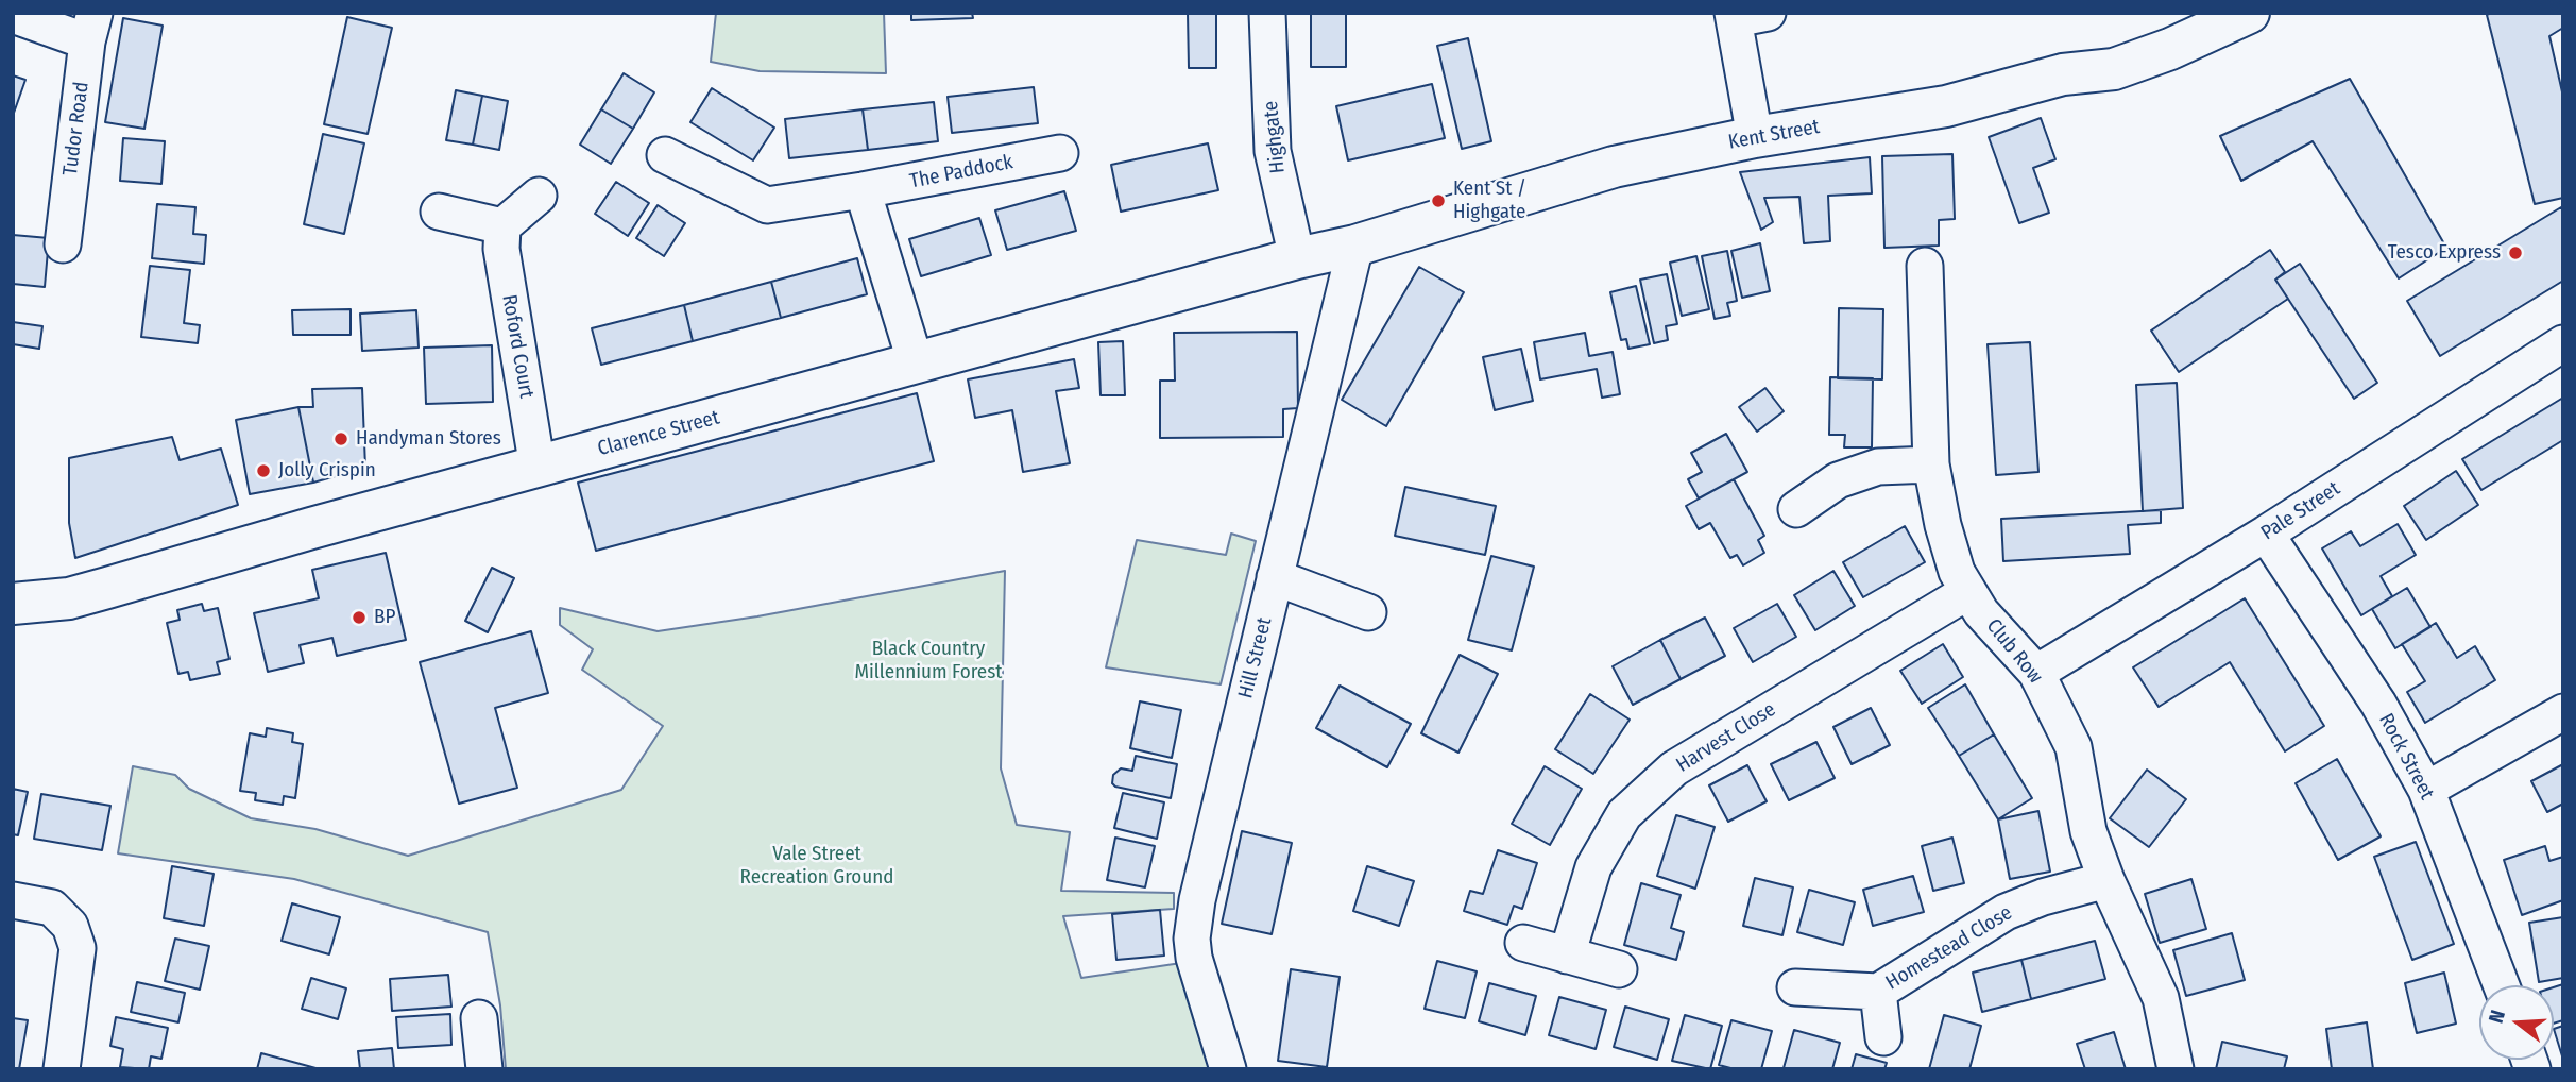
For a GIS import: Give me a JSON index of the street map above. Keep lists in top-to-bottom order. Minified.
{"streets":{"main road":["Kent Street","Clarence Street"],"street":["Tudor Road","Highgate","The Paddock","Roford Court","Pale Street","Club Row","Hill Street","Harvest Close","Rock Street","Homestead Close"]},"crossings":[["Kent Street","Highgate"],["Kent Street","Clarence Street"],["Kent Street","Hill Street"],["Highgate","Clarence Street"],["Roford Court","Clarence Street"],["Pale Street","Club Row"],["Pale Street","Rock Street"],["Club Row","Harvest Close"],["Club Row","Homestead Close"]],"parks":["Black Country Millennium Forest","Vale Street Recreation Ground"],"places":["Kent St / Highgate","Tesco Express","Handyman Stores","Jolly Crispin","BP"],"north":"left"}
